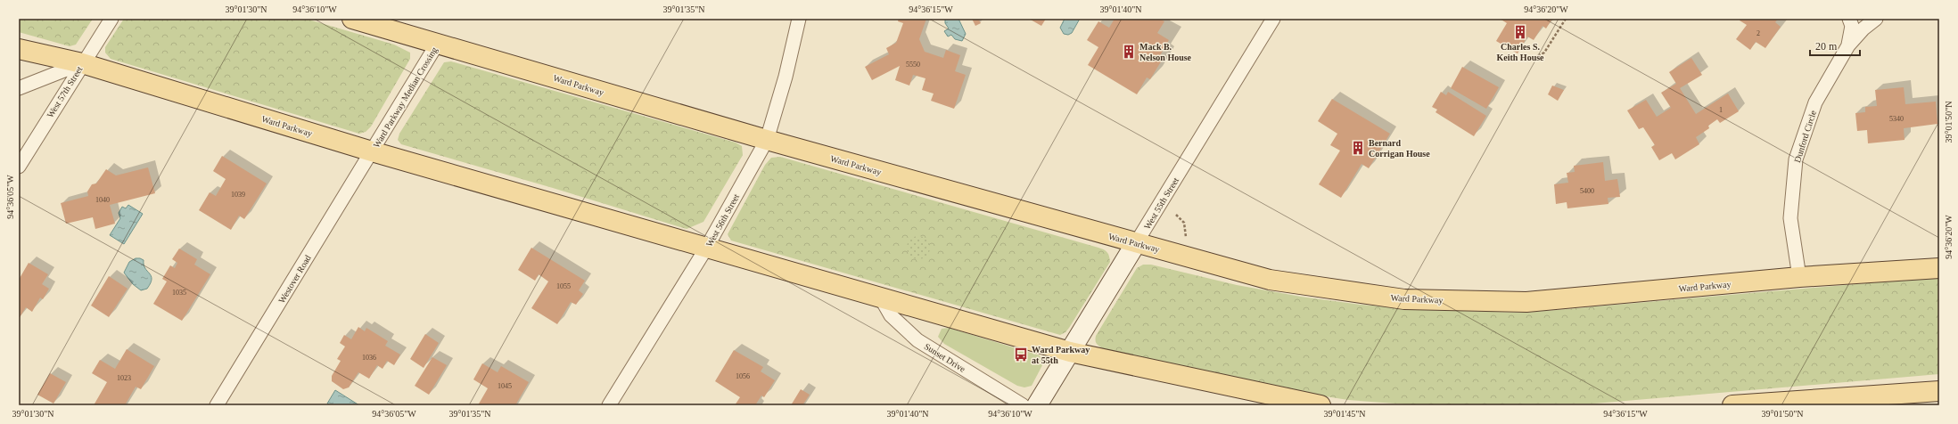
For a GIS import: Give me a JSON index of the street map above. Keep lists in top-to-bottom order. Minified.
{"streets":{"main road":["Ward Parkway","West 55th Street"],"street":["West 57th Street","Ward Parkway Median Crossing","Dunford Circle","West 56th Street","Westover Road","Sunset Drive"]},"crossings":[["Ward Parkway","West 57th Street"],["Ward Parkway","Ward Parkway Median Crossing"],["Ward Parkway","Dunford Circle"],["Ward Parkway","West 55th Street"],["Ward Parkway","West 56th Street"],["Ward Parkway","Westover Road"],["Ward Parkway","Sunset Drive"],["Ward Parkway Median Crossing","Westover Road"]],"places":{"building":["Charles S. Keith House","Mack B. Nelson House","Bernard Corrigan House"],"bus stop":["Ward Parkway at 55th"]},"house_numbers":["2","5550","1","5340","5400","1039","1040","1055","1035","1036","1056","1023","1045"],"scale_bar":"20 m","coordinates":["39°01'30\"N","94°36'10\"W","39°01'35\"N","94°36'15\"W","39°01'40\"N","94°36'20\"W","39°01'50\"N","94°36'05\"W","39°01'45\"N"]}
